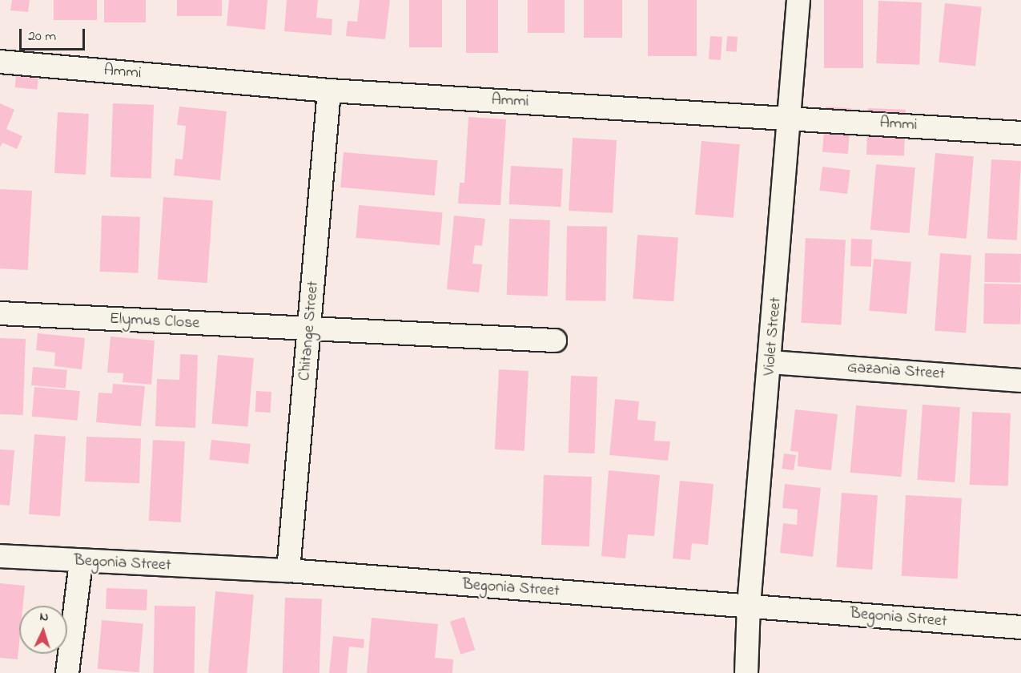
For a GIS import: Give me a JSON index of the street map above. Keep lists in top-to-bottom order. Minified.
{"streets":{"street":["Ammi","Elymus Close","Chitange Street","Violet Street","Gazania Street","Begonia Street"]},"crossings":[["Ammi","Chitange Street"],["Ammi","Violet Street"],["Elymus Close","Chitange Street"],["Chitange Street","Begonia Street"],["Violet Street","Gazania Street"],["Violet Street","Begonia Street"]],"scale_bar":"20 m","north":"top"}
